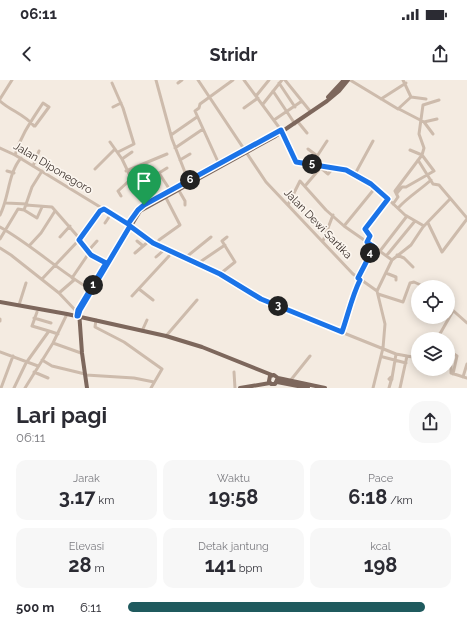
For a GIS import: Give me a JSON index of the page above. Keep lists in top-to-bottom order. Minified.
{"streets":{"street":["Jalan Diponegoro","Jalan Dewi Sartika"]},"page":{"status":"06:11","header":"Stridr","pins":["5","6","4","1","3"],"heading":["Lari pagi","06:11"],"stats":[["Jarak","3.17 km"],["Waktu","19:58"],["Pace","6:18 /km"],["Elevasi","28 m"],["Detak jantung","141 bpm"],["kcal","198"]],"list":[{"name":"500 m","note":"6:11"}]}}
